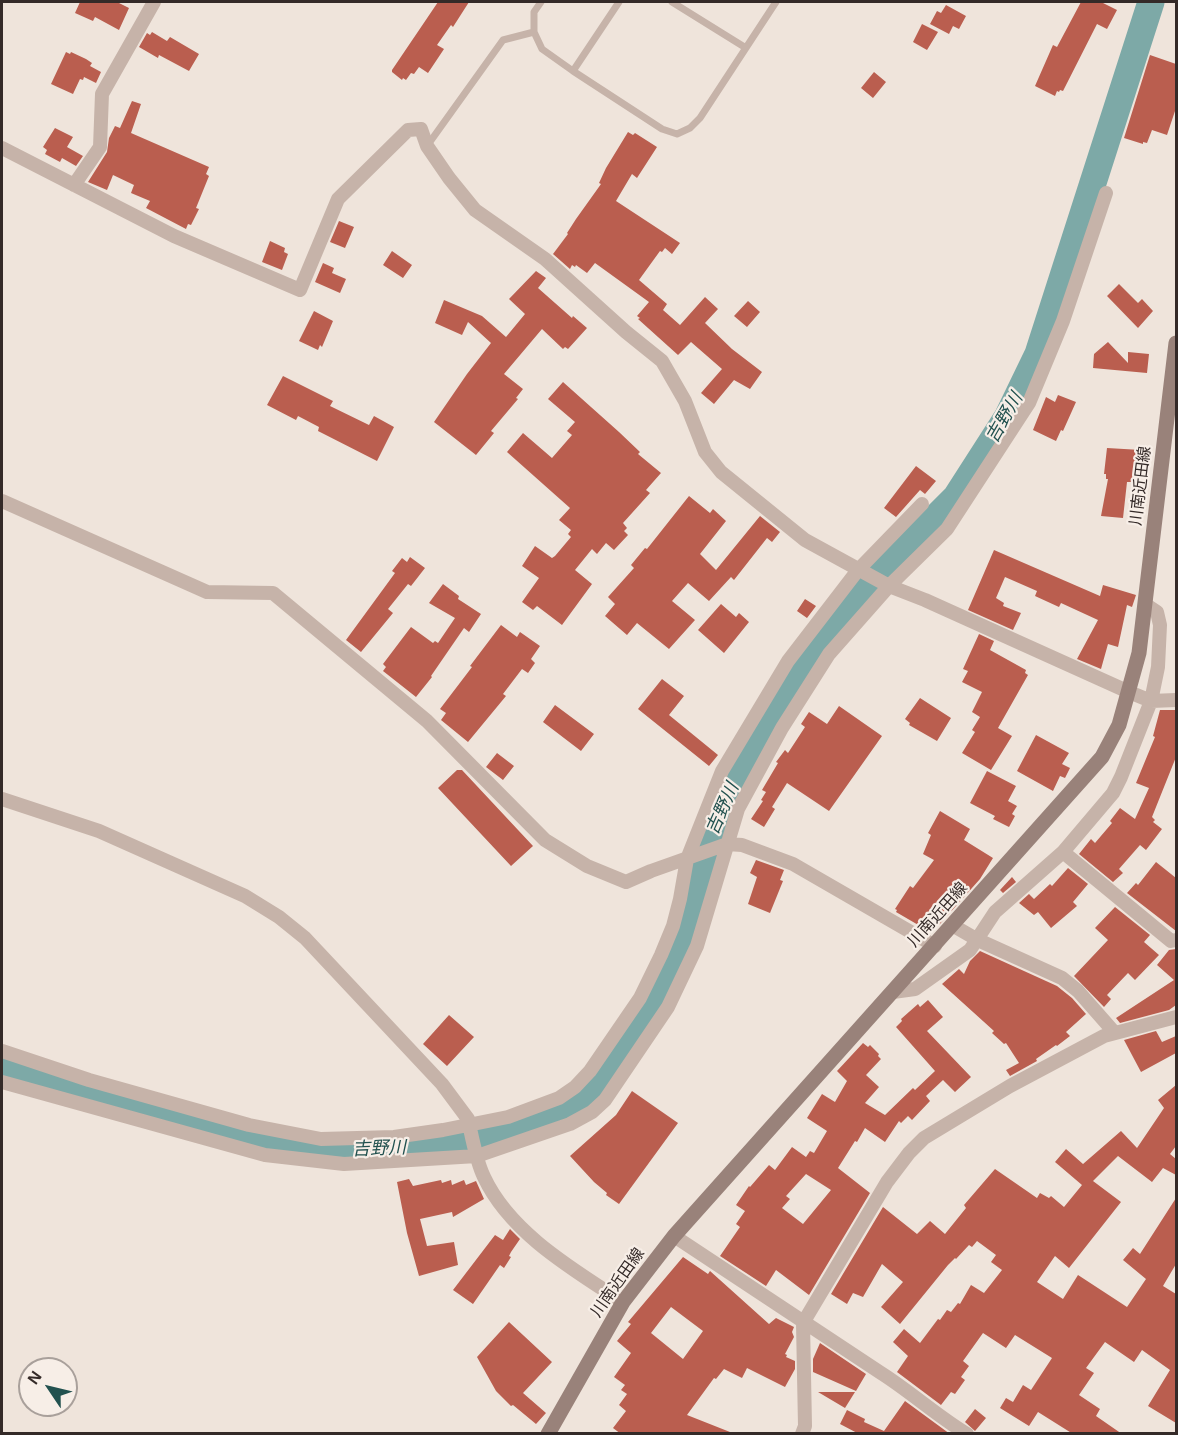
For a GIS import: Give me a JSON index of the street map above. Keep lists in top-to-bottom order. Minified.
{"streets":{"main road":["川南近田線"]},"water":["吉野川"],"north":"top left"}
